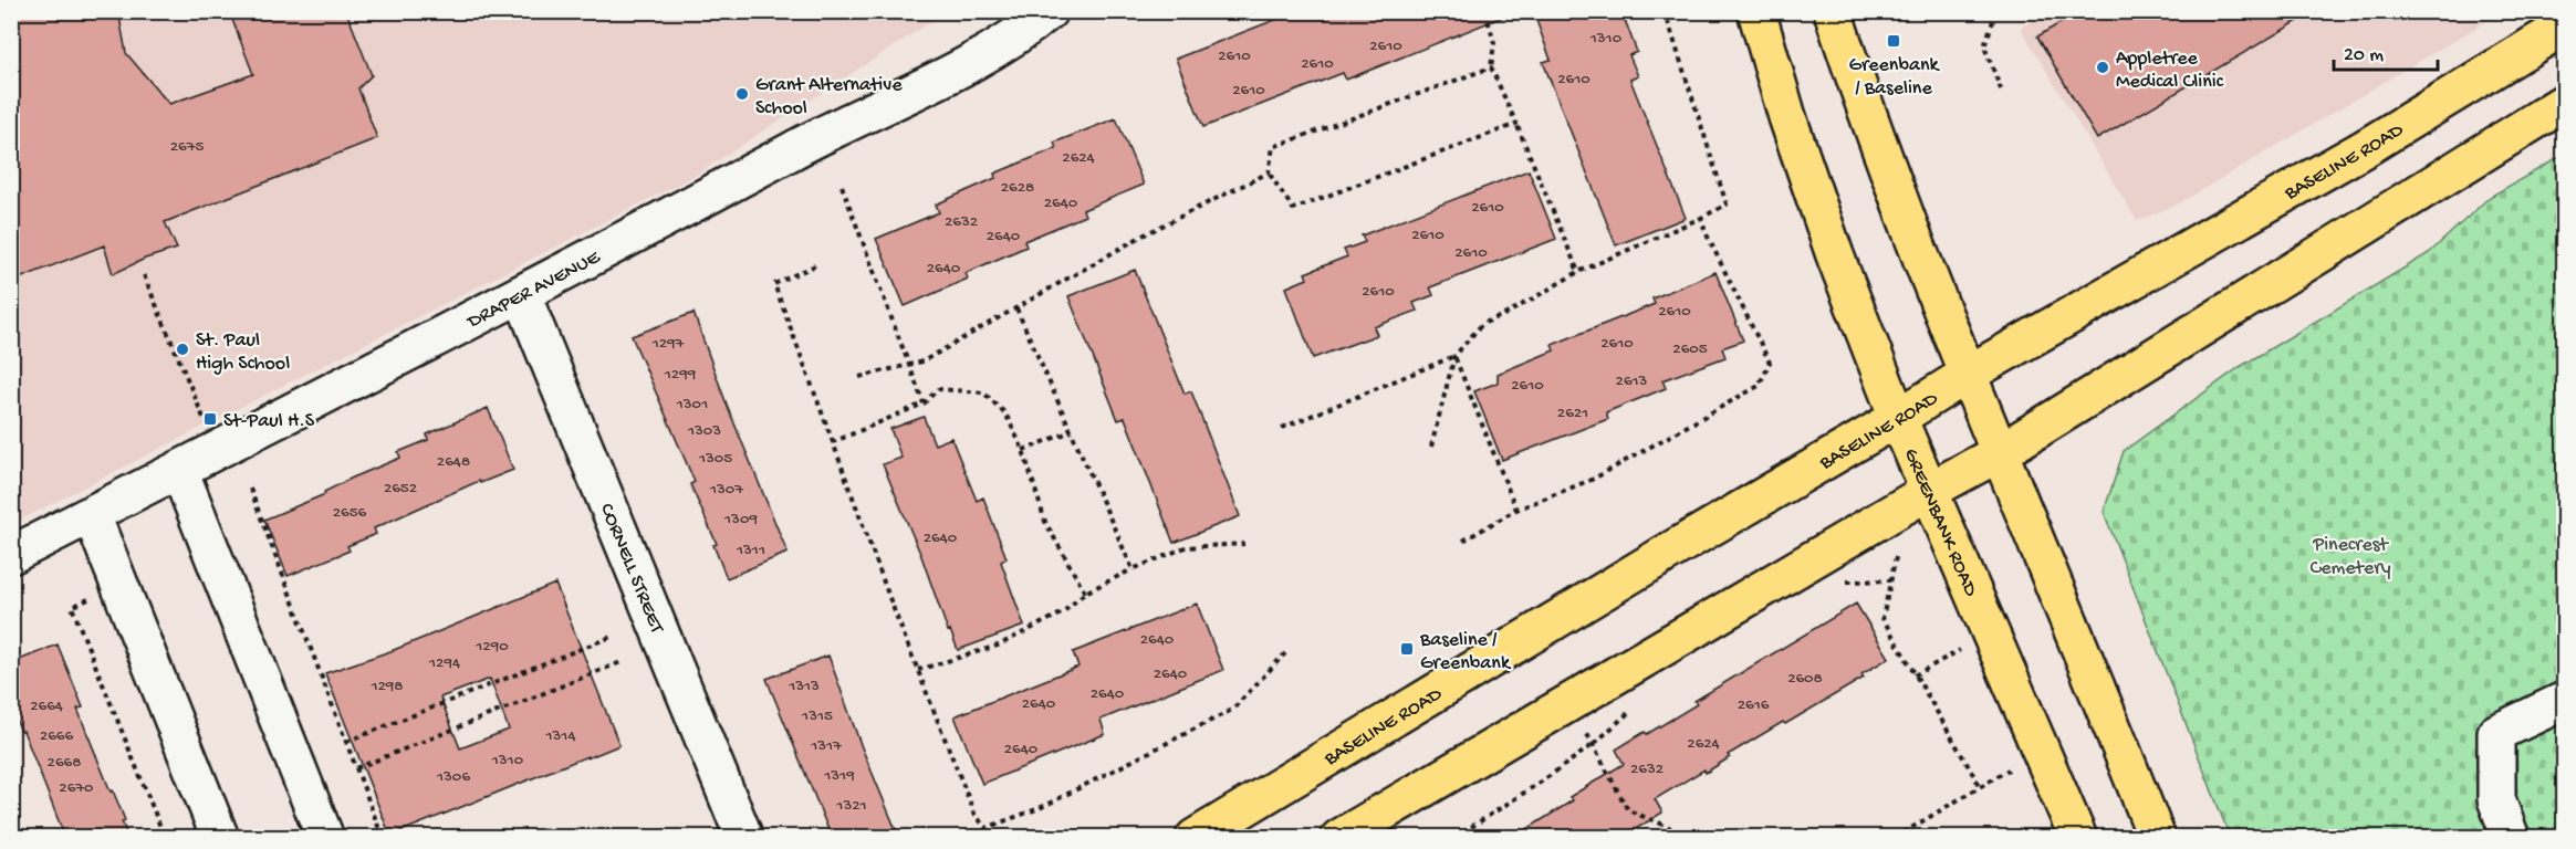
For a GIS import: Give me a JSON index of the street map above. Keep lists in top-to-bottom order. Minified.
{"streets":{"main road":["BASELINE ROAD","GREENBANK ROAD"],"street":["DRAPER AVENUE","CORNELL STREET"]},"crossings":[["BASELINE ROAD","GREENBANK ROAD"],["DRAPER AVENUE","CORNELL STREET"]],"parks":["Pinecrest Cemetery"],"places":{"transit":["Greenbank / Baseline","St-Paul H.S","Baseline / Greenbank"],"other":["Appletree Medical Clinic","Grant Alternative School","St. Paul High School"]},"house_numbers":["1310","2610","2610","2610","2610","2610","2675","2624","2628","2640","2610","2632","2610","2640","2610","2640","2610","2610","1297","2610","2605","1299","2613","2610","1301","2621","1303","1305","2648","2652","1307","2656","1309","2640","1311","2640","1290","1294","2640","2608","1298","1313","2640","2640","2616","2664","1315","2666","1314","2624","1317","2640","1310","2668","2632","1319","1306","2670","1321"],"scale_bar":"20 m"}
